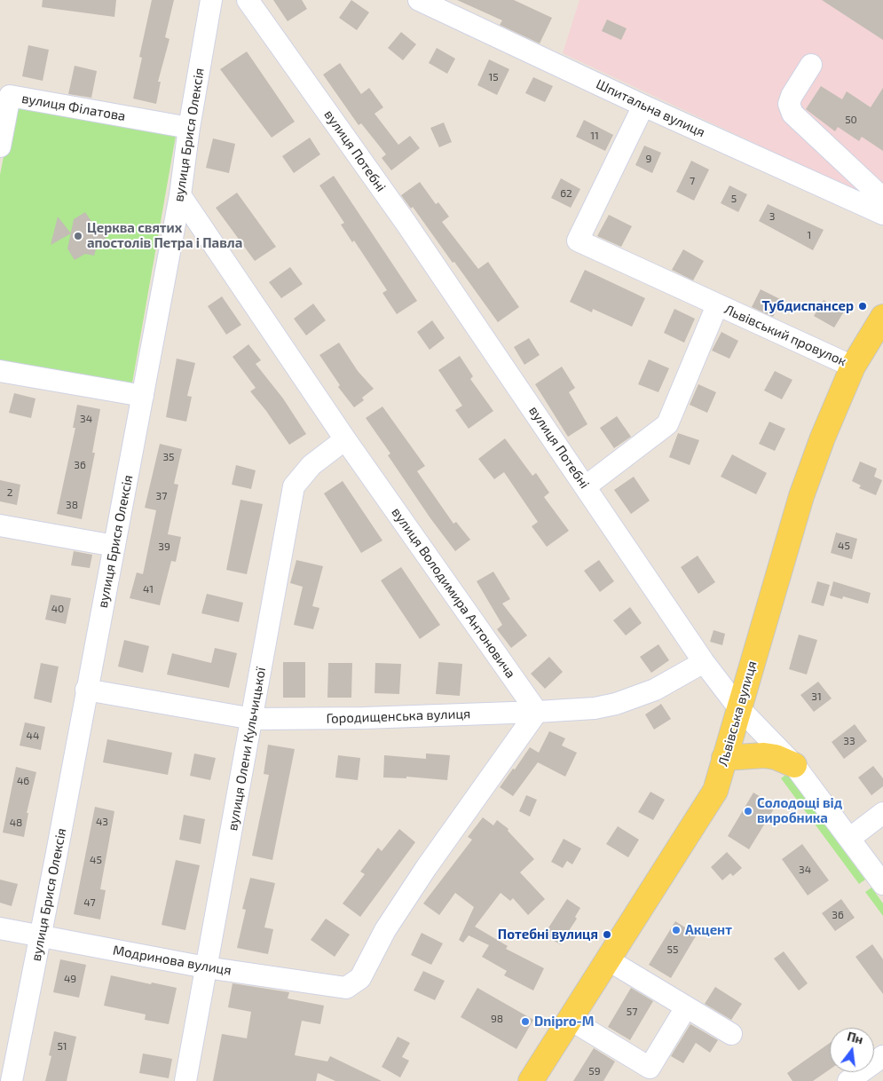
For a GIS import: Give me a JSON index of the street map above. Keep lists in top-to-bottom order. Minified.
{"streets":{"main road":["Львівська вулиця"],"street":["вулиця Філатова","Шпитальна вулиця","вулиця Брися Олексія","вулиця Потебні","Львівський провулок","вулиця Володимира Антоновича","Городищенська вулиця","вулиця Олени Кульчицької","Модринова вулиця"]},"crossings":[["вулиця Філатова","вулиця Брися Олексія"],["Шпитальна вулиця","Львівський провулок"],["вулиця Брися Олексія","вулиця Володимира Антоновича"],["вулиця Брися Олексія","Городищенська вулиця"],["вулиця Брися Олексія","Модринова вулиця"],["вулиця Потебні","Львівський провулок"],["вулиця Потебні","Львівська вулиця"],["вулиця Потебні","Городищенська вулиця"],["Львівський провулок","Львівська вулиця"],["вулиця Володимира Антоновича","Городищенська вулиця"],["вулиця Володимира Антоновича","вулиця Олени Кульчицької"],["вулиця Володимира Антоновича","Модринова вулиця"],["Городищенська вулиця","вулиця Олени Кульчицької"],["Городищенська вулиця","Модринова вулиця"],["вулиця Олени Кульчицької","Модринова вулиця"]],"places":["Церква святих апостолів Петра і Павла","Тубдиспансер","Солодощі від виробника","Акцент","Потебні вулиця","Dnipro-M"],"house_numbers":["15","50","11","9","7","62","5","3","1","34","35","36","2","37","38","45","39","41","40","31","44","33","46","43","48","45","34","47","36","55","49","57","98","51","59"],"north":"top"}
